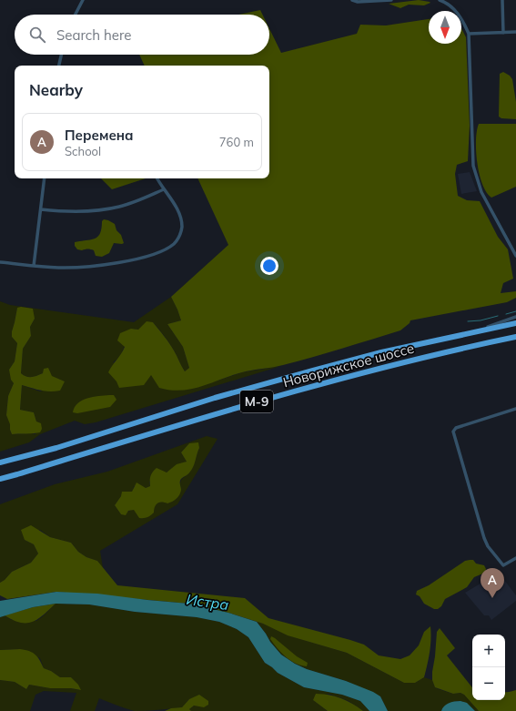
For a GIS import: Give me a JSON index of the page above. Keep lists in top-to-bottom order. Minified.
{"streets":{"highway":["Новорижское шоссе","М-9"]},"water":["Истра"],"north":"bottom","page":{"search":"Search here","heading":"Nearby","list":[{"mark":"A","name":"Перемена","note":"School","value":"760 m"}],"pins":"A","map_buttons":["+","−"]}}
